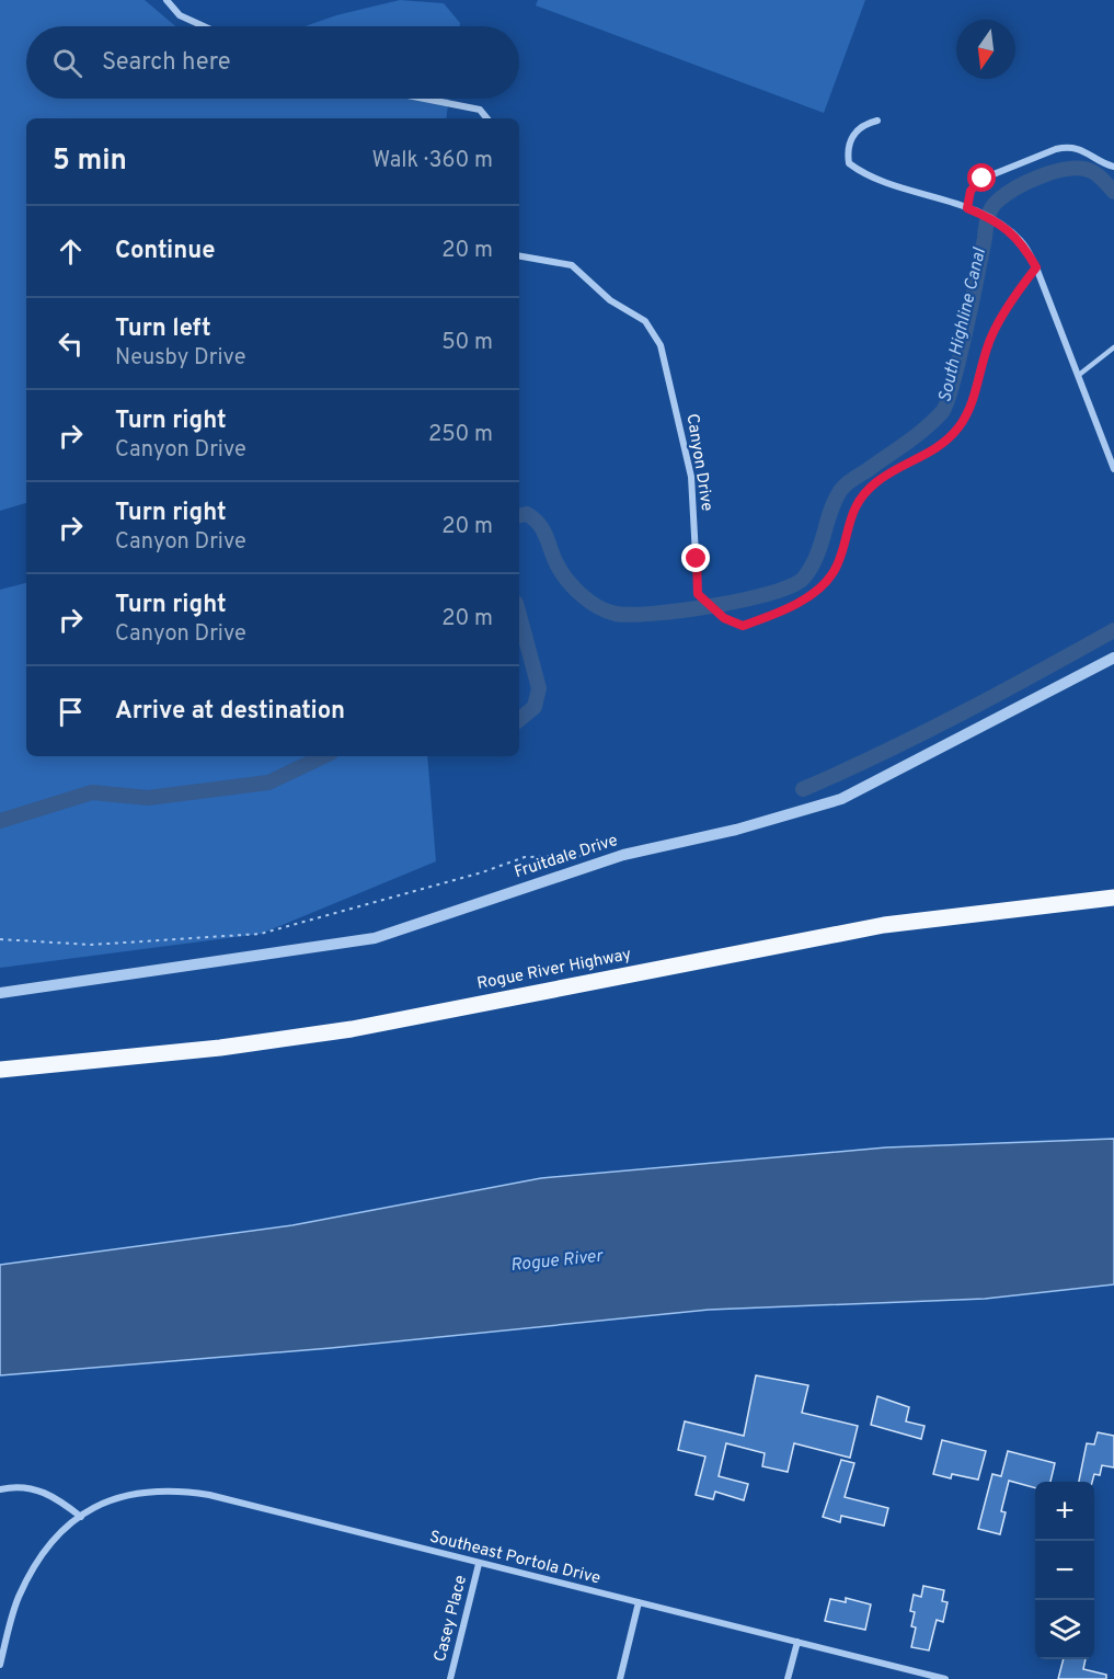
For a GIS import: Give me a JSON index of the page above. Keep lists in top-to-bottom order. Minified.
{"streets":{"main road":["Rogue River Highway"],"street":["Canyon Drive","Fruitdale Drive","Southeast Portola Drive","Casey Place"]},"crossings":[["Southeast Portola Drive","Casey Place"]],"water":["South Highline Canal","Rogue River"],"north":"bottom","page":{"search":"Search here","heading":["5 min","Walk · 360 m"],"list":[["Continue","20 m"],["Turn left","Neusby Drive","50 m"],["Turn right","Canyon Drive","250 m"],["Turn right","Canyon Drive","20 m"],["Turn right","Canyon Drive","20 m"],"Arrive at destination"],"map_buttons":["+","−"]}}
